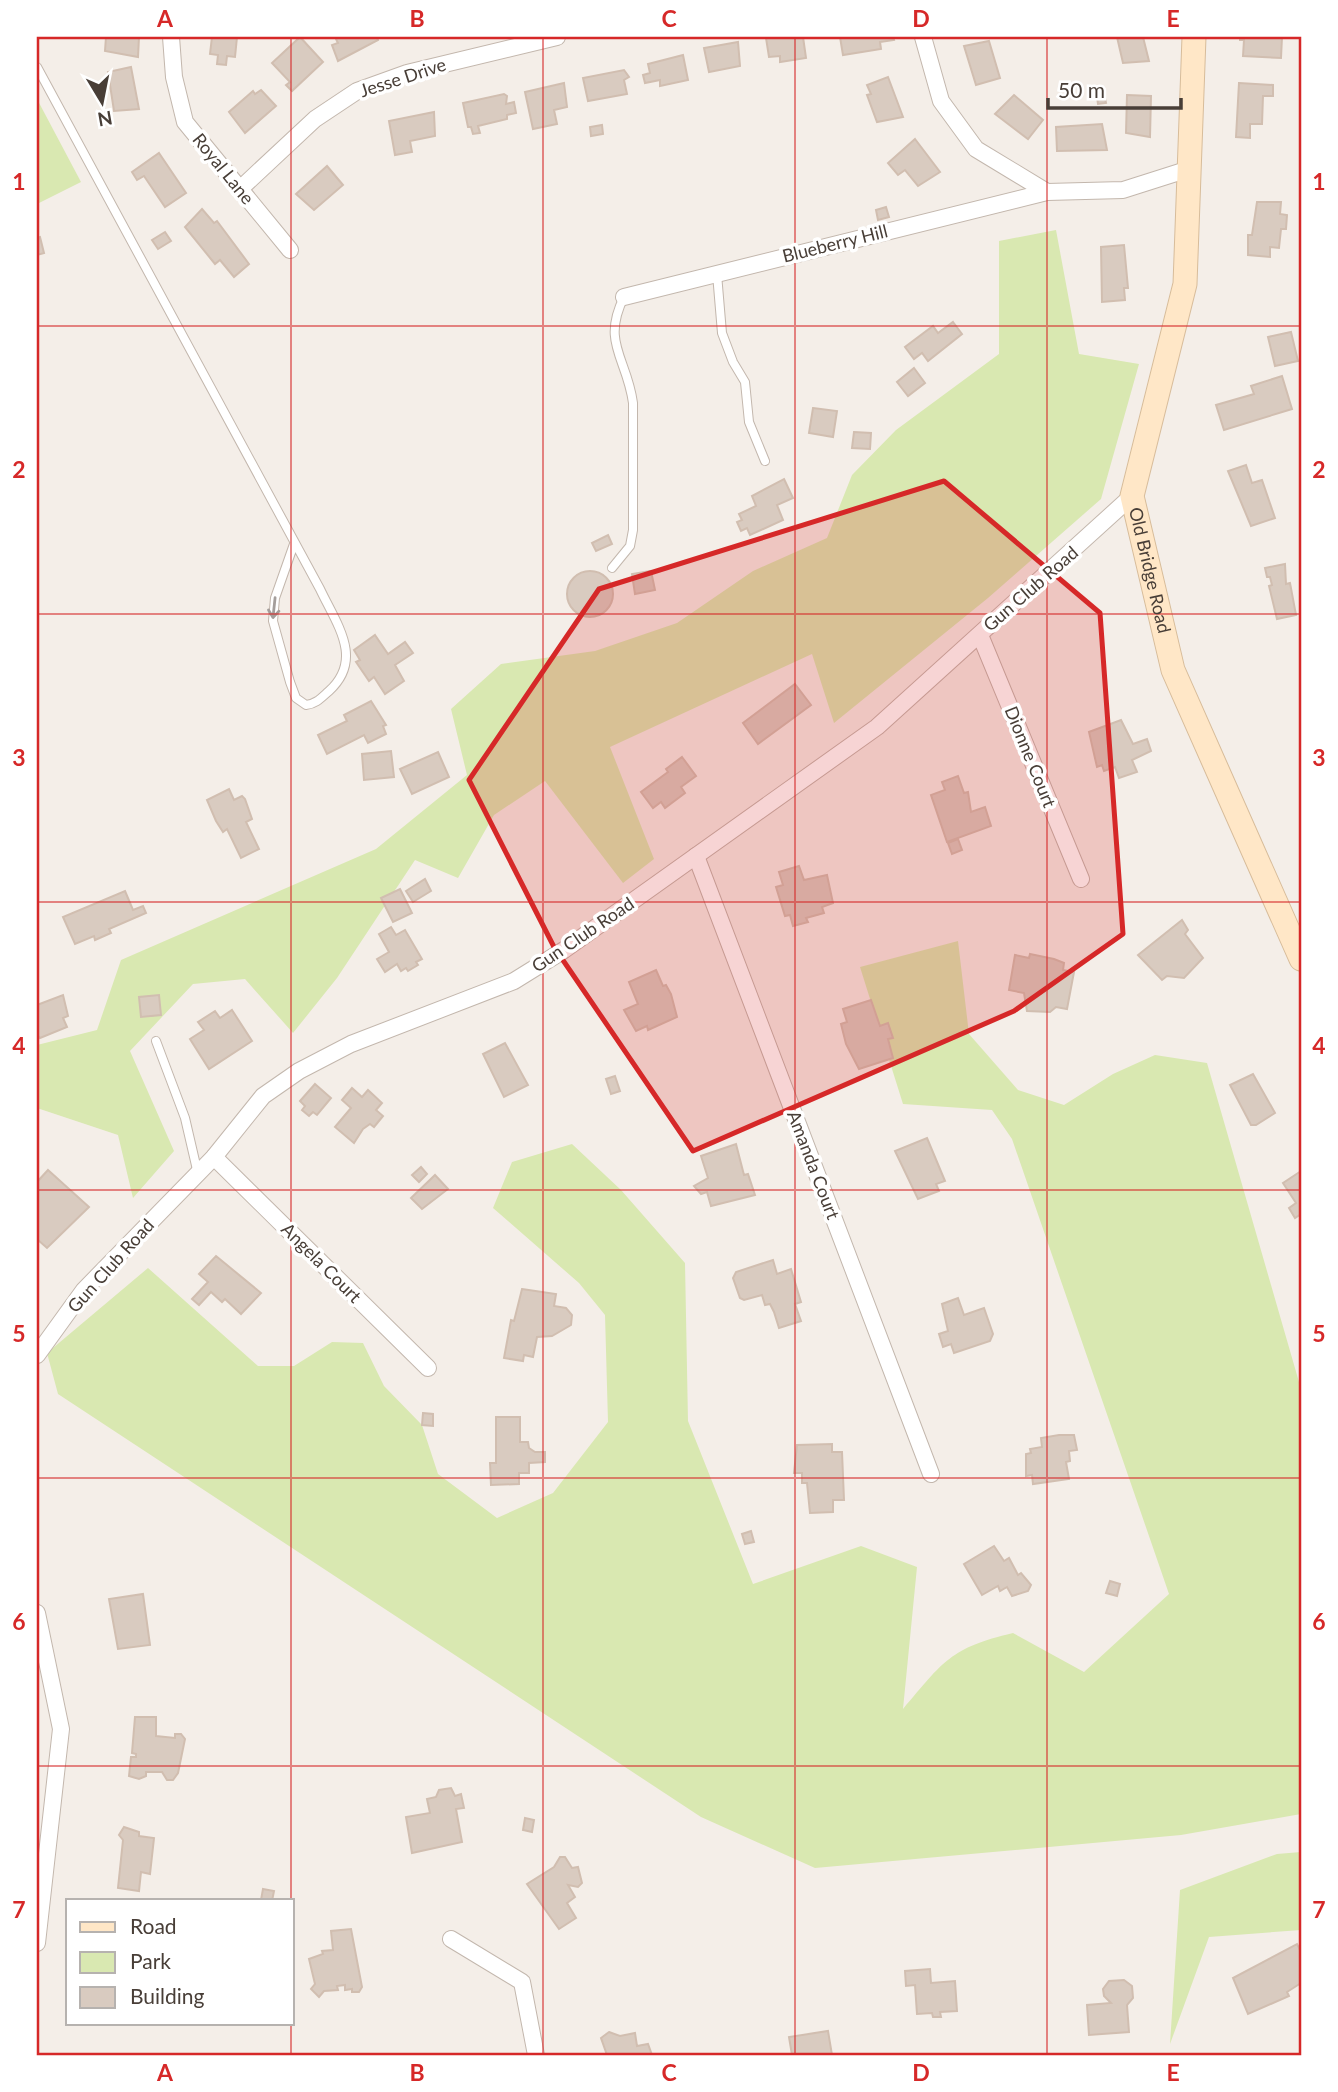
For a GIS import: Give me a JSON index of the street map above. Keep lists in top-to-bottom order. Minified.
{"streets":{"street":["Jesse Drive","Royal Lane","Blueberry Hill","Old Bridge Road","Gun Club Road","Dionne Court","Amanda Court","Angela Court"]},"crossings":[["Jesse Drive","Royal Lane"],["Old Bridge Road","Gun Club Road"],["Gun Club Road","Dionne Court"],["Gun Club Road","Amanda Court"],["Gun Club Road","Angela Court"]],"legend":["Road","Park","Building"],"scale_bar":"50 m","north":"bottom","grid":{"columns":["A","B","C","D","E"],"rows":["1","2","3","4","5","6","7"]}}
